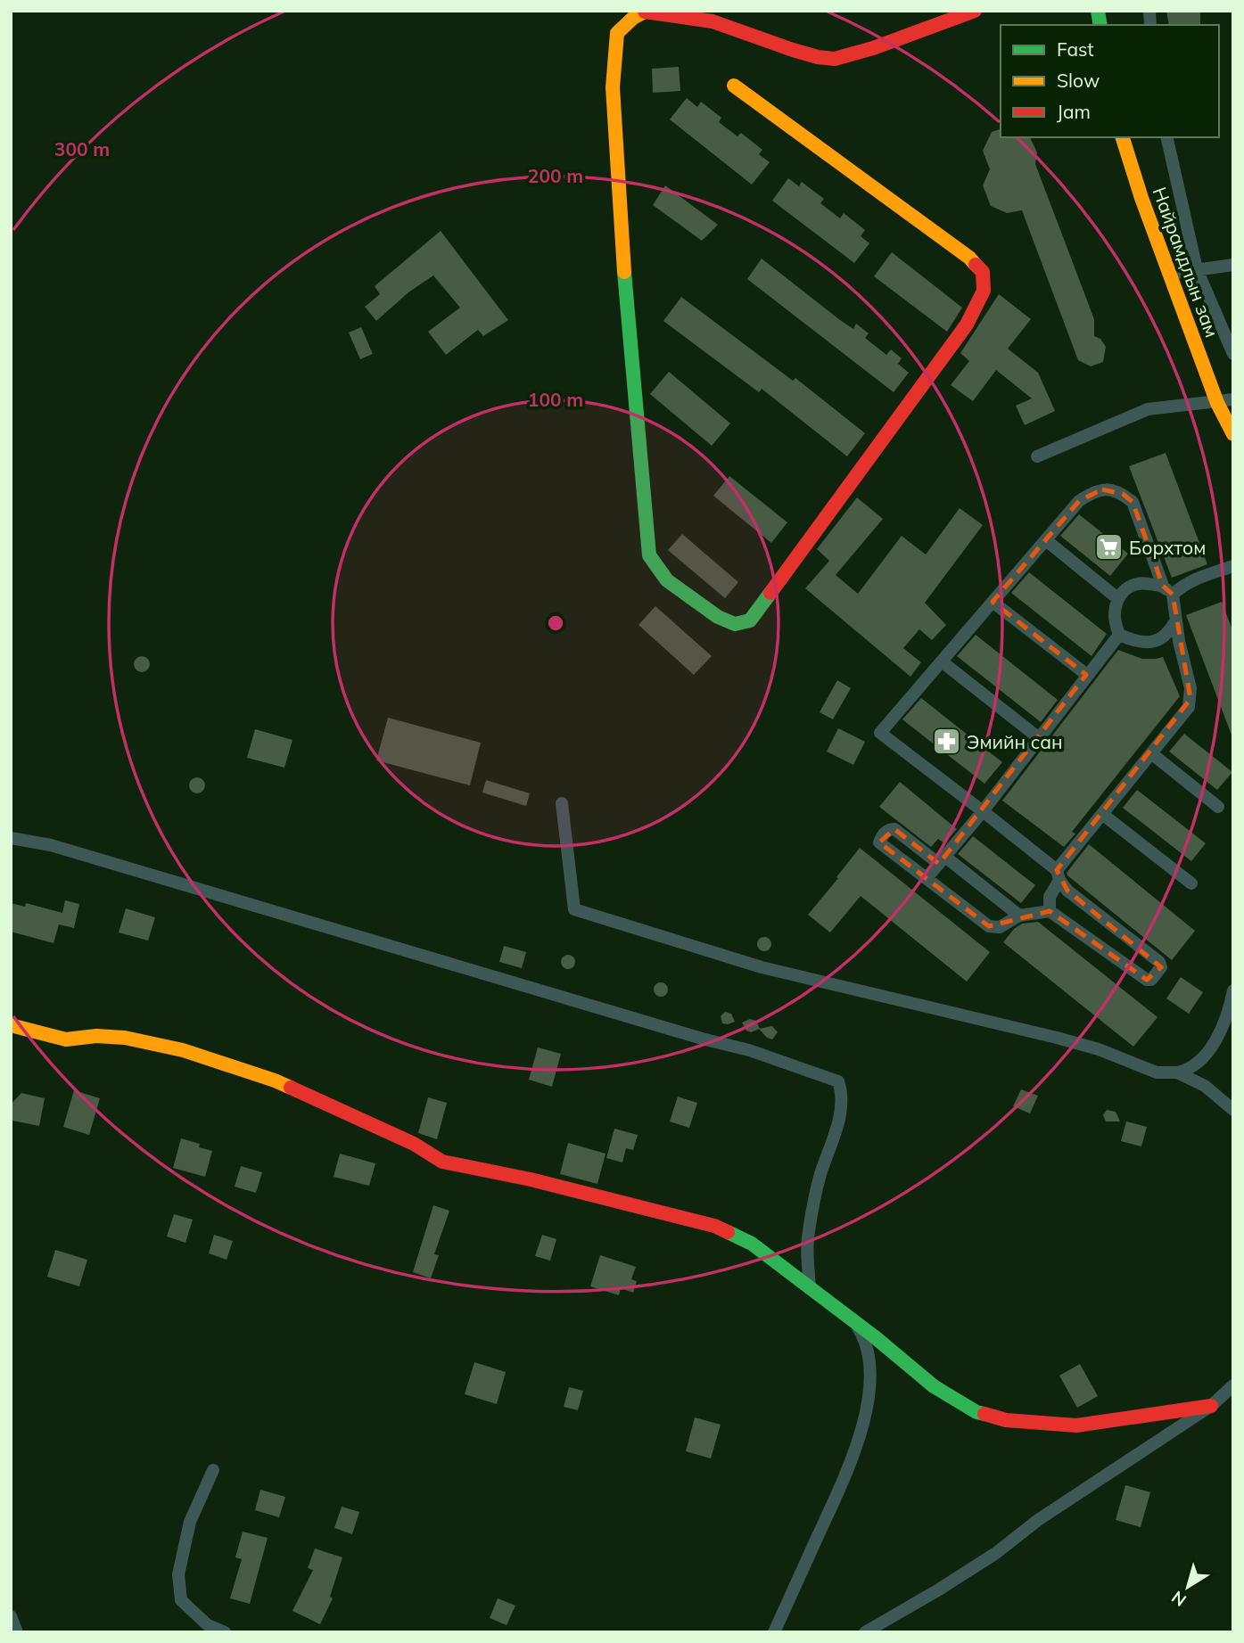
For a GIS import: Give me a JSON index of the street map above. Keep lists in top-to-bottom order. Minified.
{"streets":{"street":["Найрамдлын зам"]},"places":{"supermarket":["Борхтом"],"pharmacy":["Эмийн сан"]},"legend":["Fast","Slow","Jam"],"north":"bottom left","rings":["300 m","200 m","100 m"]}
